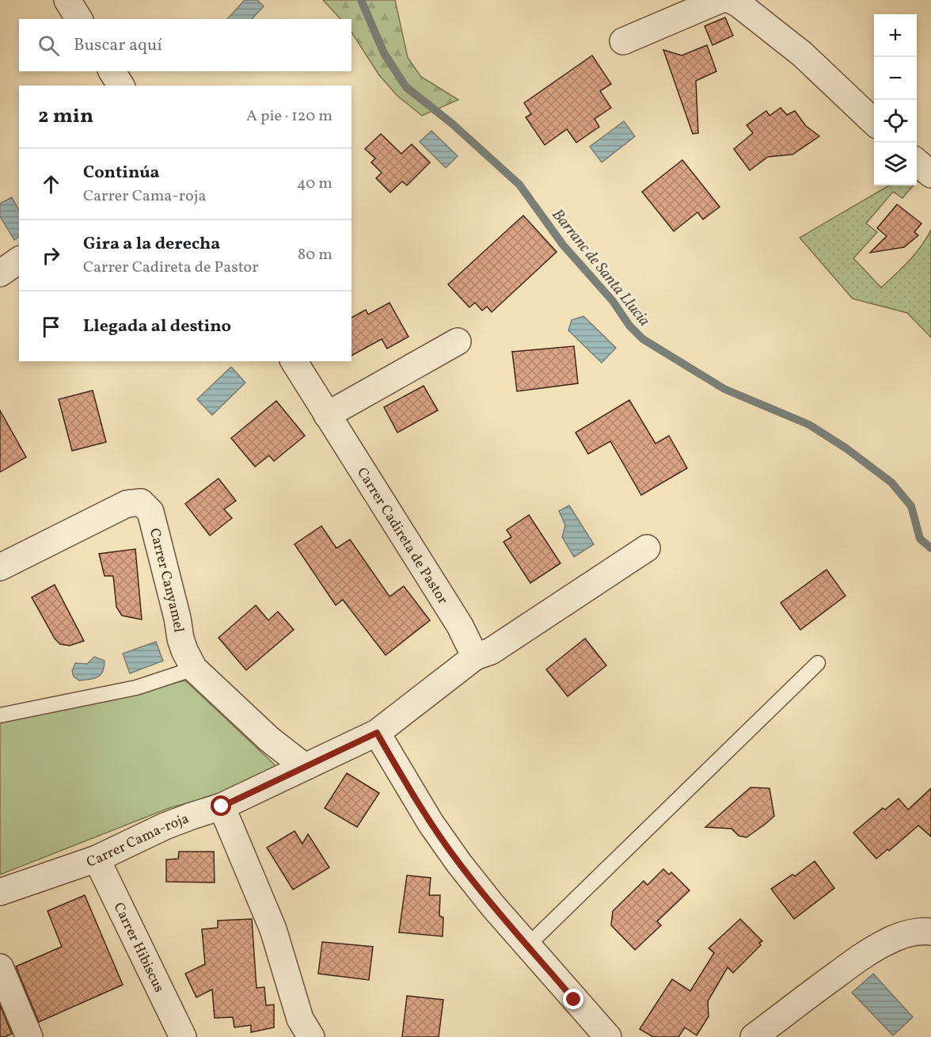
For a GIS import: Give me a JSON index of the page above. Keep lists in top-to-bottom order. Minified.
{"streets":{"street":["Carrer Cadireta de Pastor","Carrer Canyamel","Carrer Cama-roja","Carrer Hibiscus"]},"crossings":[["Carrer Canyamel","Carrer Cama-roja"],["Carrer Cama-roja","Carrer Hibiscus"]],"water":["Barranc de Santa Llucia"],"page":{"map_buttons":["+","−"],"search":"Buscar aquí","heading":["2 min","A pie · 120 m"],"list":[["Continúa","Carrer Cama-roja","40 m"],["Gira a la derecha","Carrer Cadireta de Pastor","80 m"],"Llegada al destino"]}}
